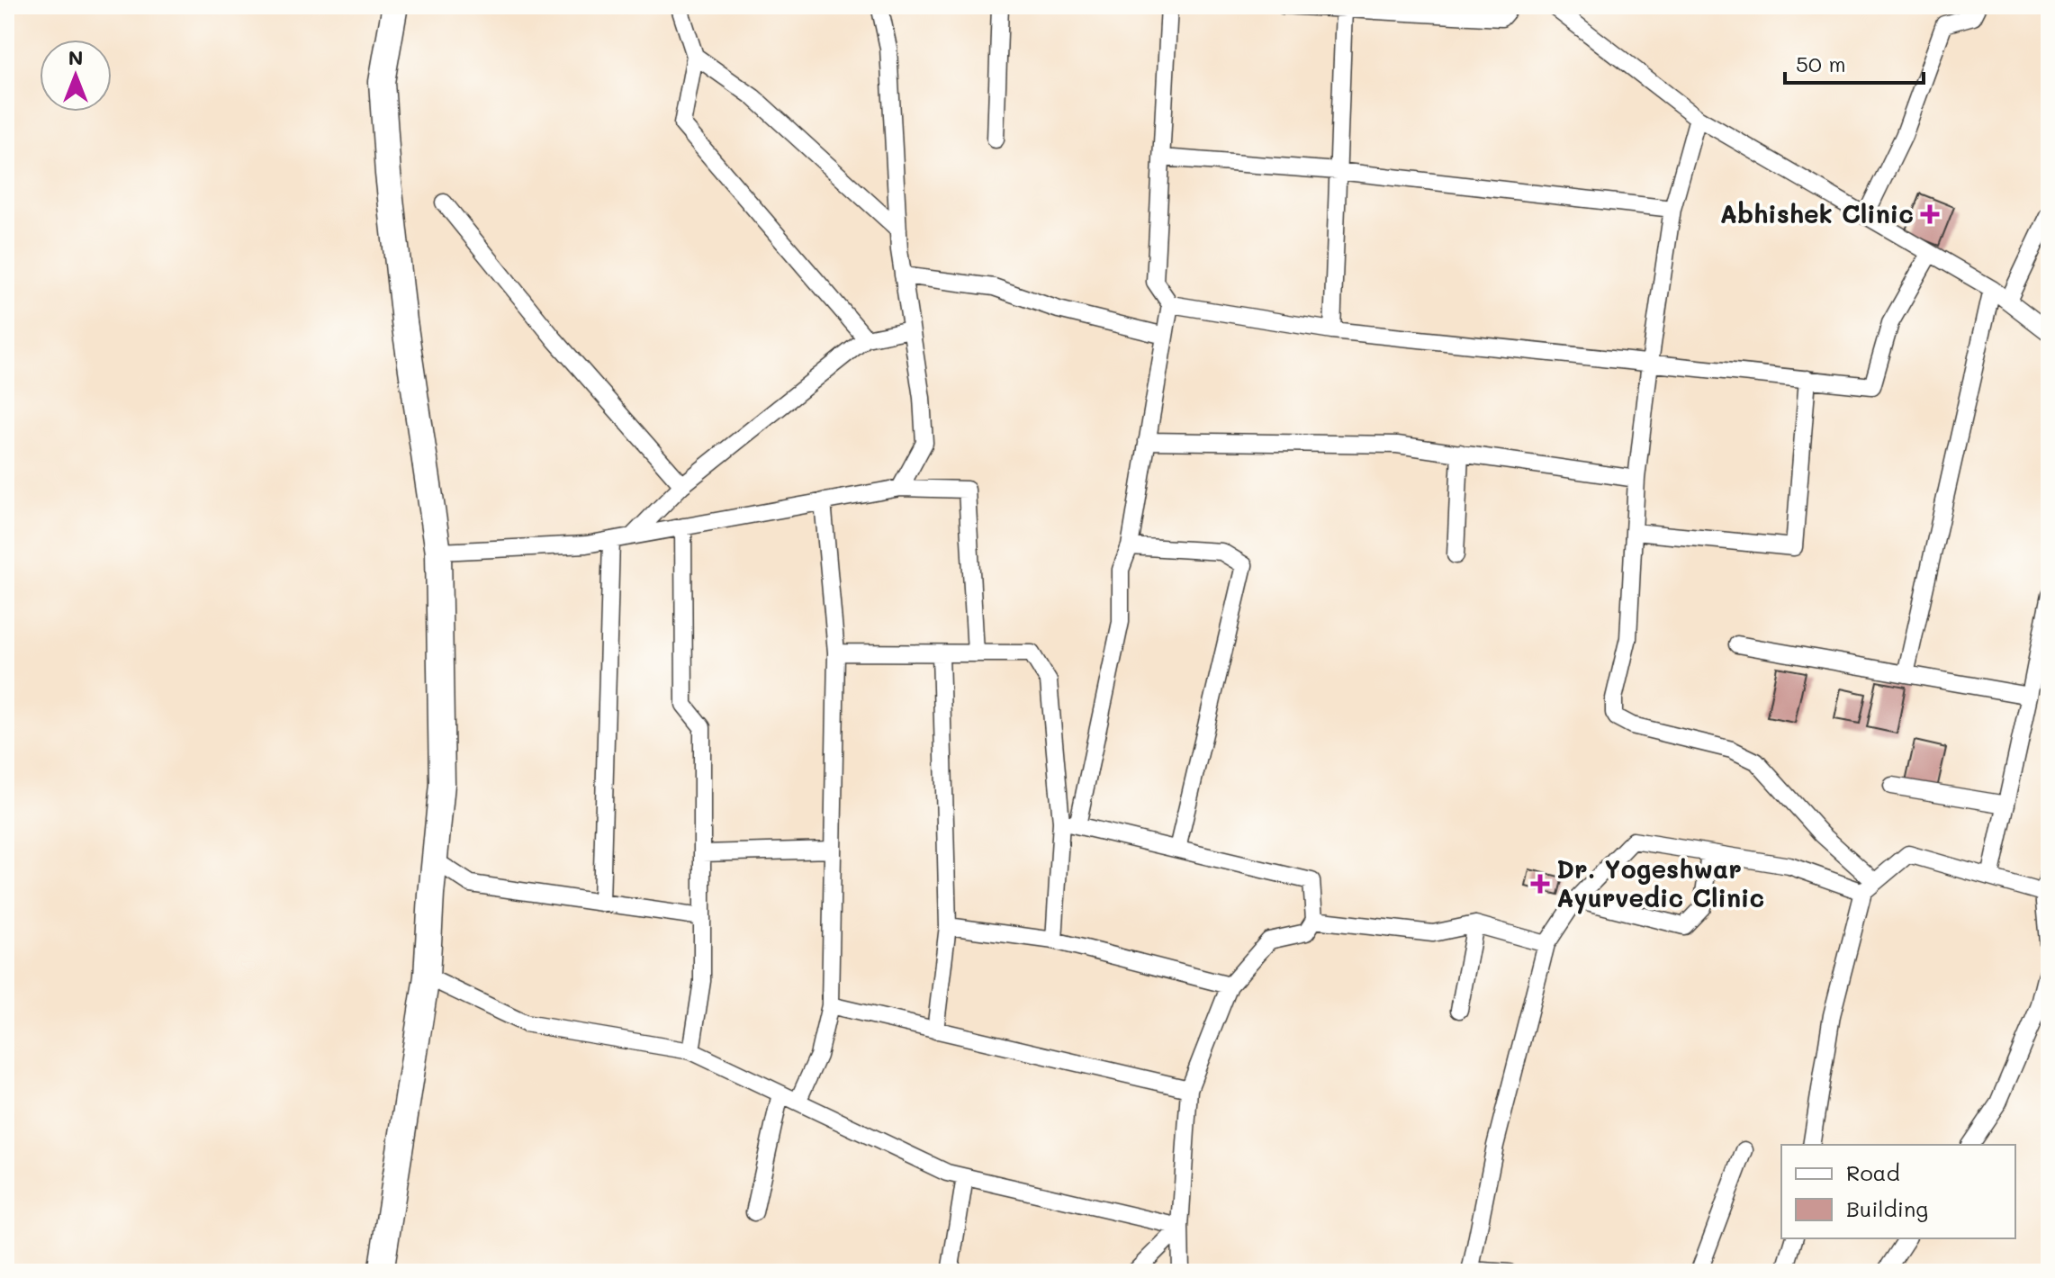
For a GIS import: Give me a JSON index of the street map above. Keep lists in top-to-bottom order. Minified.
{"places":{"health":["Abhishek Clinic","Dr. Yogeshwar Ayurvedic Clinic"]},"legend":["Road","Building"],"scale_bar":"50 m","north":"top"}
